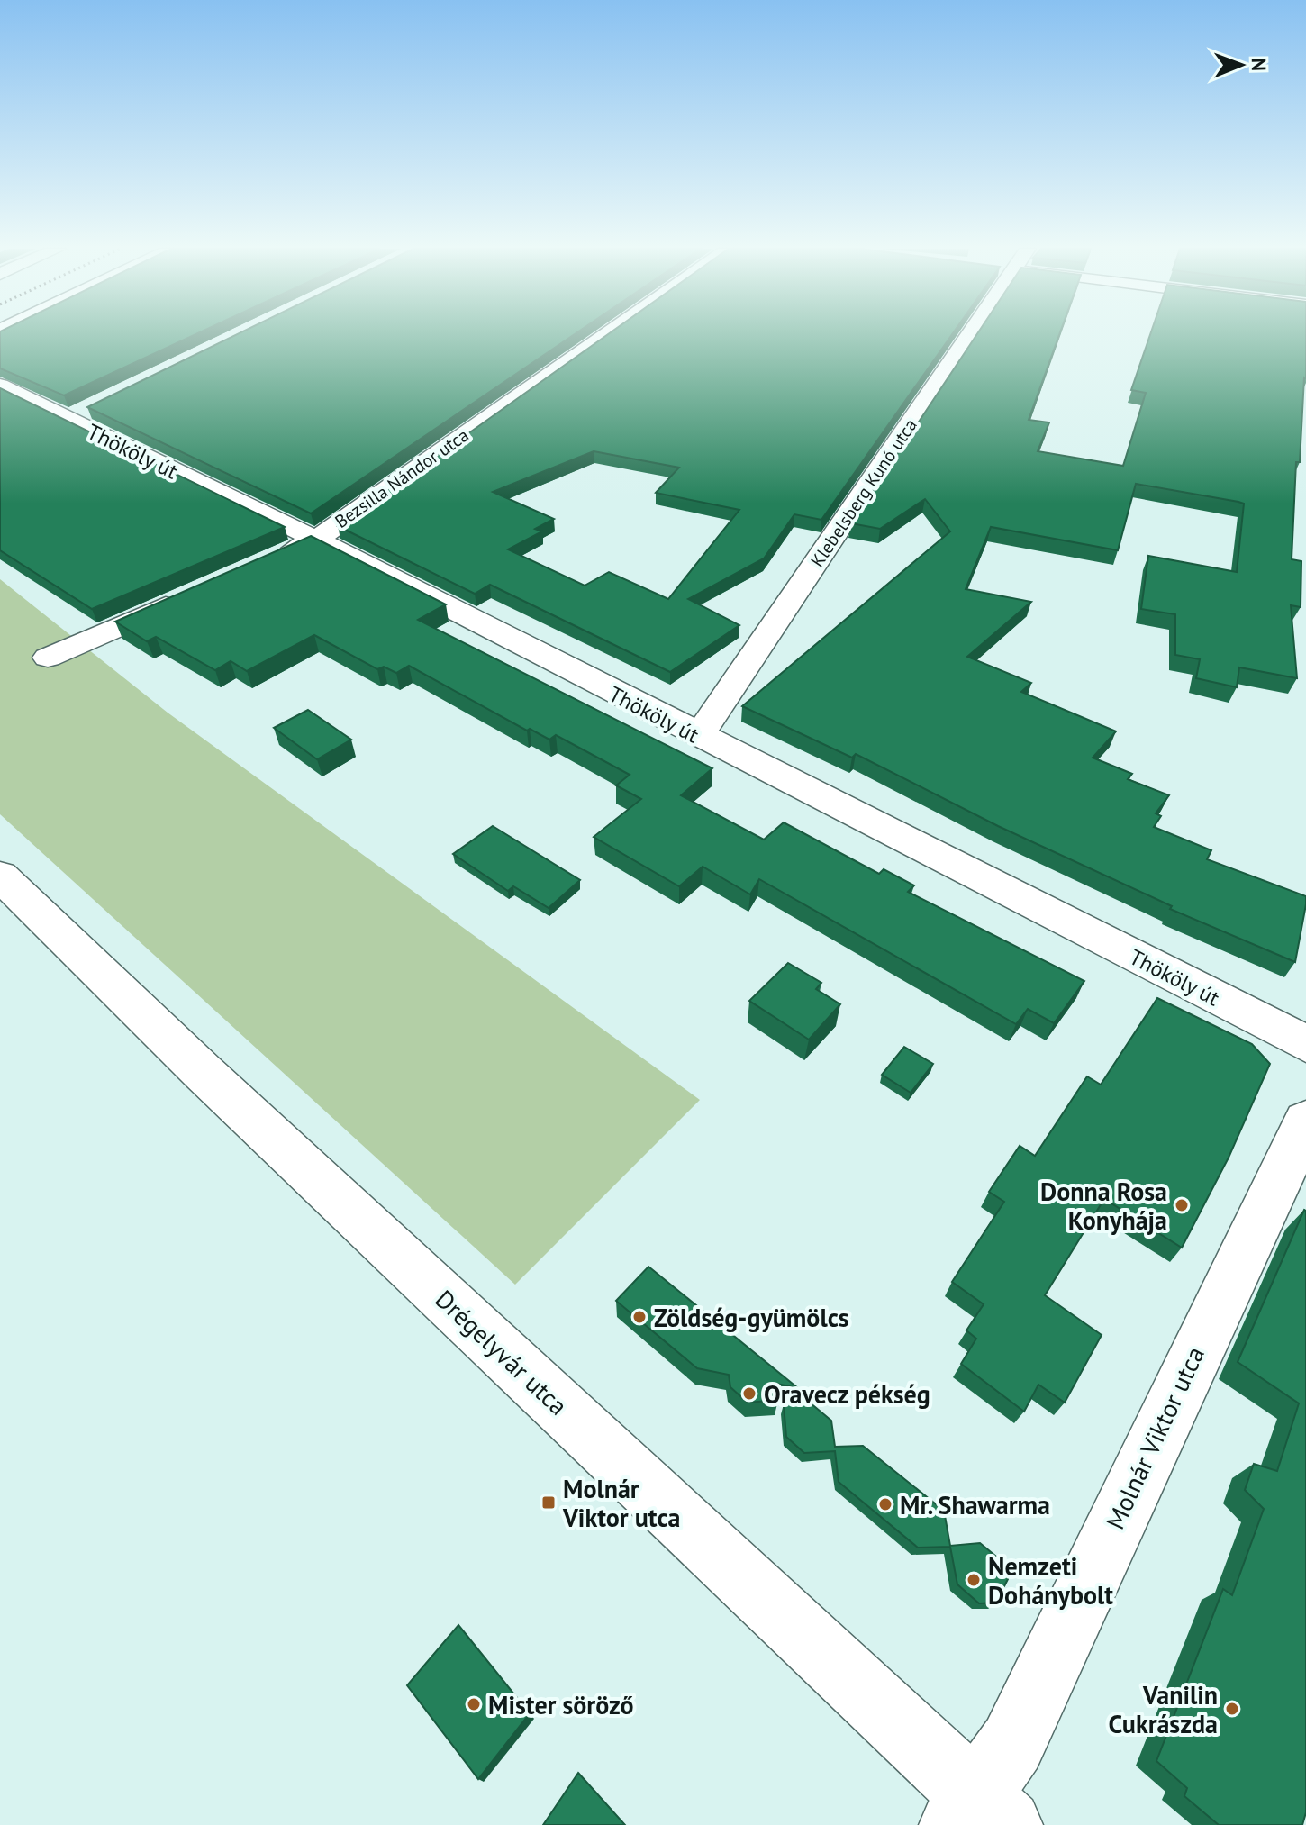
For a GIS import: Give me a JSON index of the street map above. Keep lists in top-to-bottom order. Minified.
{"streets":{"street":["Thököly út","Bezsilla Nándor utca","Klebelsberg Kunó utca","Drégelyvár utca","Molnár Viktor utca"]},"crossings":[["Thököly út","Bezsilla Nándor utca"],["Thököly út","Klebelsberg Kunó utca"],["Drégelyvár utca","Molnár Viktor utca"]],"places":{"other":["Donna Rosa Konyhája","Zöldség-gyümölcs","Oravecz pékség","Mr. Shawarma","Nemzeti Dohánybolt","Mister söröző","Vanilin Cukrászda"],"transit":["Molnár Viktor utca"]},"north":"right"}
